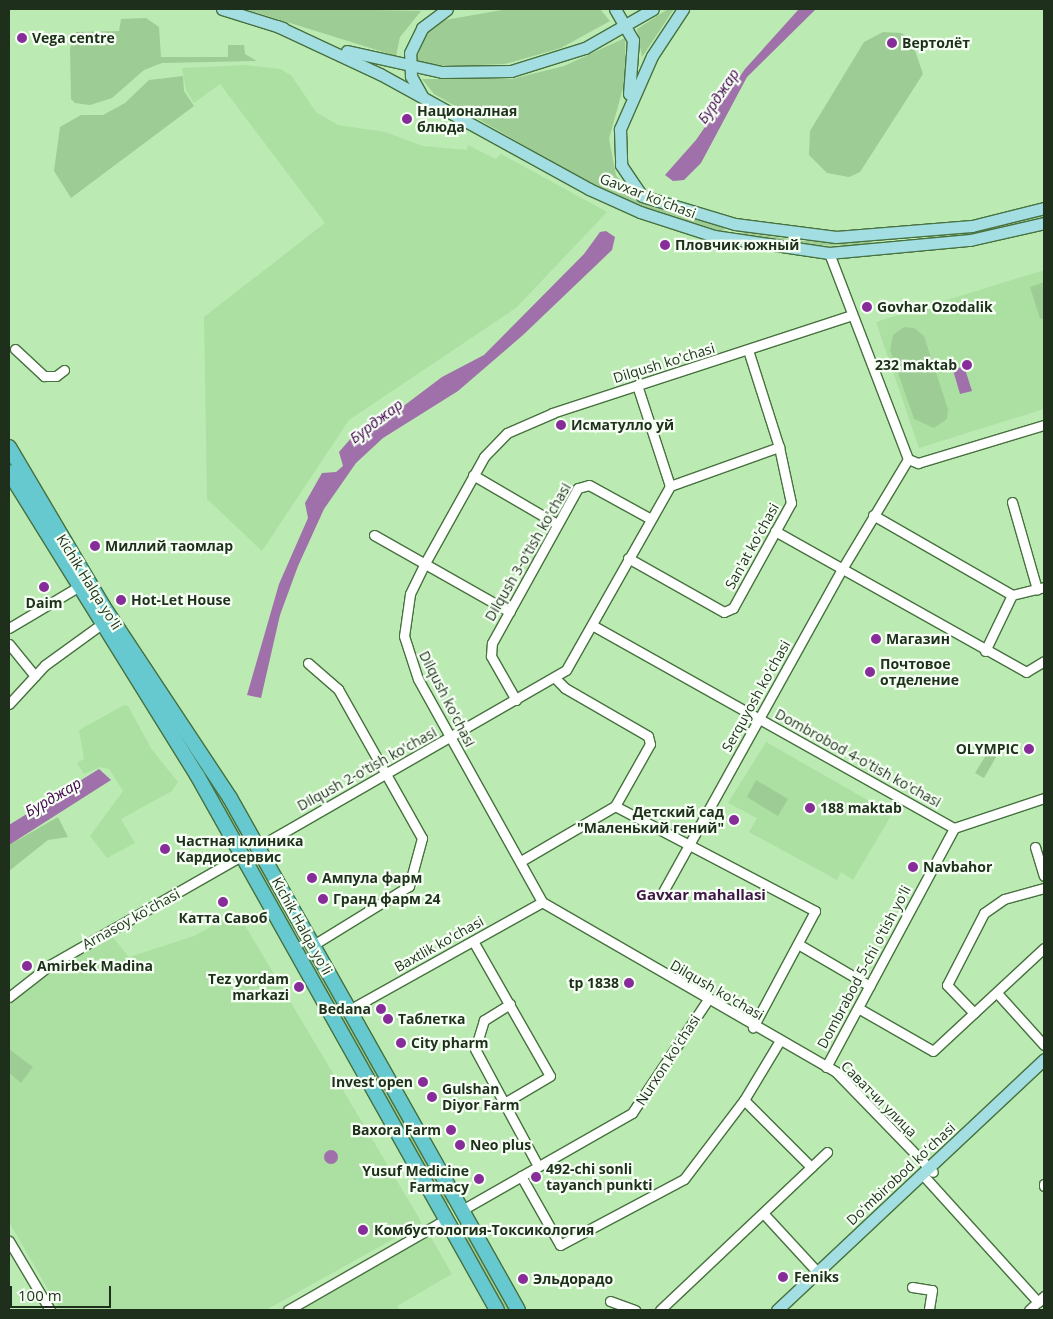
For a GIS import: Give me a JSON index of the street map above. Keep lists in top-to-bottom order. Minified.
{"streets":{"highway":["Kichik Halqa yo'li","Arnasoy ko'chasi","Nurxon ko'chasi"],"main road":["Gavxar ko'chasi","Doʻmbirobod koʻchasi"],"street":["Dilqush ko'chasi","San'at ko'chasi","Dilqush 3-o'tish ko'chasi","Serquyosh ko'chasi","Dombrobod 4-o'tish ko'chasi","Dilqush 2-o'tish ko'chasi","Baxtlik ko'chasi","Dombrabod 5-chi o'tish yo'li","Саватчи улица"]},"crossings":[["Dilqush ko'chasi","San'at ko'chasi"],["Dilqush ko'chasi","Dilqush 2-o'tish ko'chasi"],["Dilqush ko'chasi","Baxtlik ko'chasi"],["Dilqush ko'chasi","Dombrabod 5-chi o'tish yo'li"],["Dilqush ko'chasi","Nurxon ko'chasi"],["Dilqush ko'chasi","Саватчи улица"],["San'at ko'chasi","Dilqush 2-o'tish ko'chasi"],["Dilqush 3-o'tish ko'chasi","Dilqush 2-o'tish ko'chasi"],["Kichik Halqa yo'li","Dilqush 2-o'tish ko'chasi"],["Kichik Halqa yo'li","Arnasoy ko'chasi"],["Kichik Halqa yo'li","Baxtlik ko'chasi"],["Kichik Halqa yo'li","Nurxon ko'chasi"],["Serquyosh ko'chasi","Dombrobod 4-o'tish ko'chasi"],["Dombrobod 4-o'tish ko'chasi","Dilqush 2-o'tish ko'chasi"],["Dombrobod 4-o'tish ko'chasi","Dombrabod 5-chi o'tish yo'li"],["Dilqush 2-o'tish ko'chasi","Arnasoy ko'chasi"],["Dombrabod 5-chi o'tish yo'li","Саватчи улица"],["Саватчи улица","Doʻmbirobod koʻchasi"]],"districts":["Gavxar mahallasi"],"water":["Бурджар"],"places":["Vega centre","Вертолёт","Националная блюда","Пловчик южный","Govhar Ozodalik","232 maktab","Исматулло уй","Миллий таомлар","Daim","Hot-Let House","Магазин","Почтовое отделение","OLYMPIC","188 maktab","Детский сад \"Маленький гений\"","Частная клиника Кардиосервис","Navbahor","Ампула фарм","Гранд фарм 24","Катта Савоб","Amirbek Madina","tp 1838","Tez yordam markazi","Bedana","Таблетка","City pharm","Invest open","Gulshan Diyor Farm","Baxora Farm","Neo plus","492-chi sonli tayanch punkti","Yusuf Medicine Farmacy","Комбустология-Токсикология","Feniks","Эльдорадо"],"scale_bar":"100 m"}
